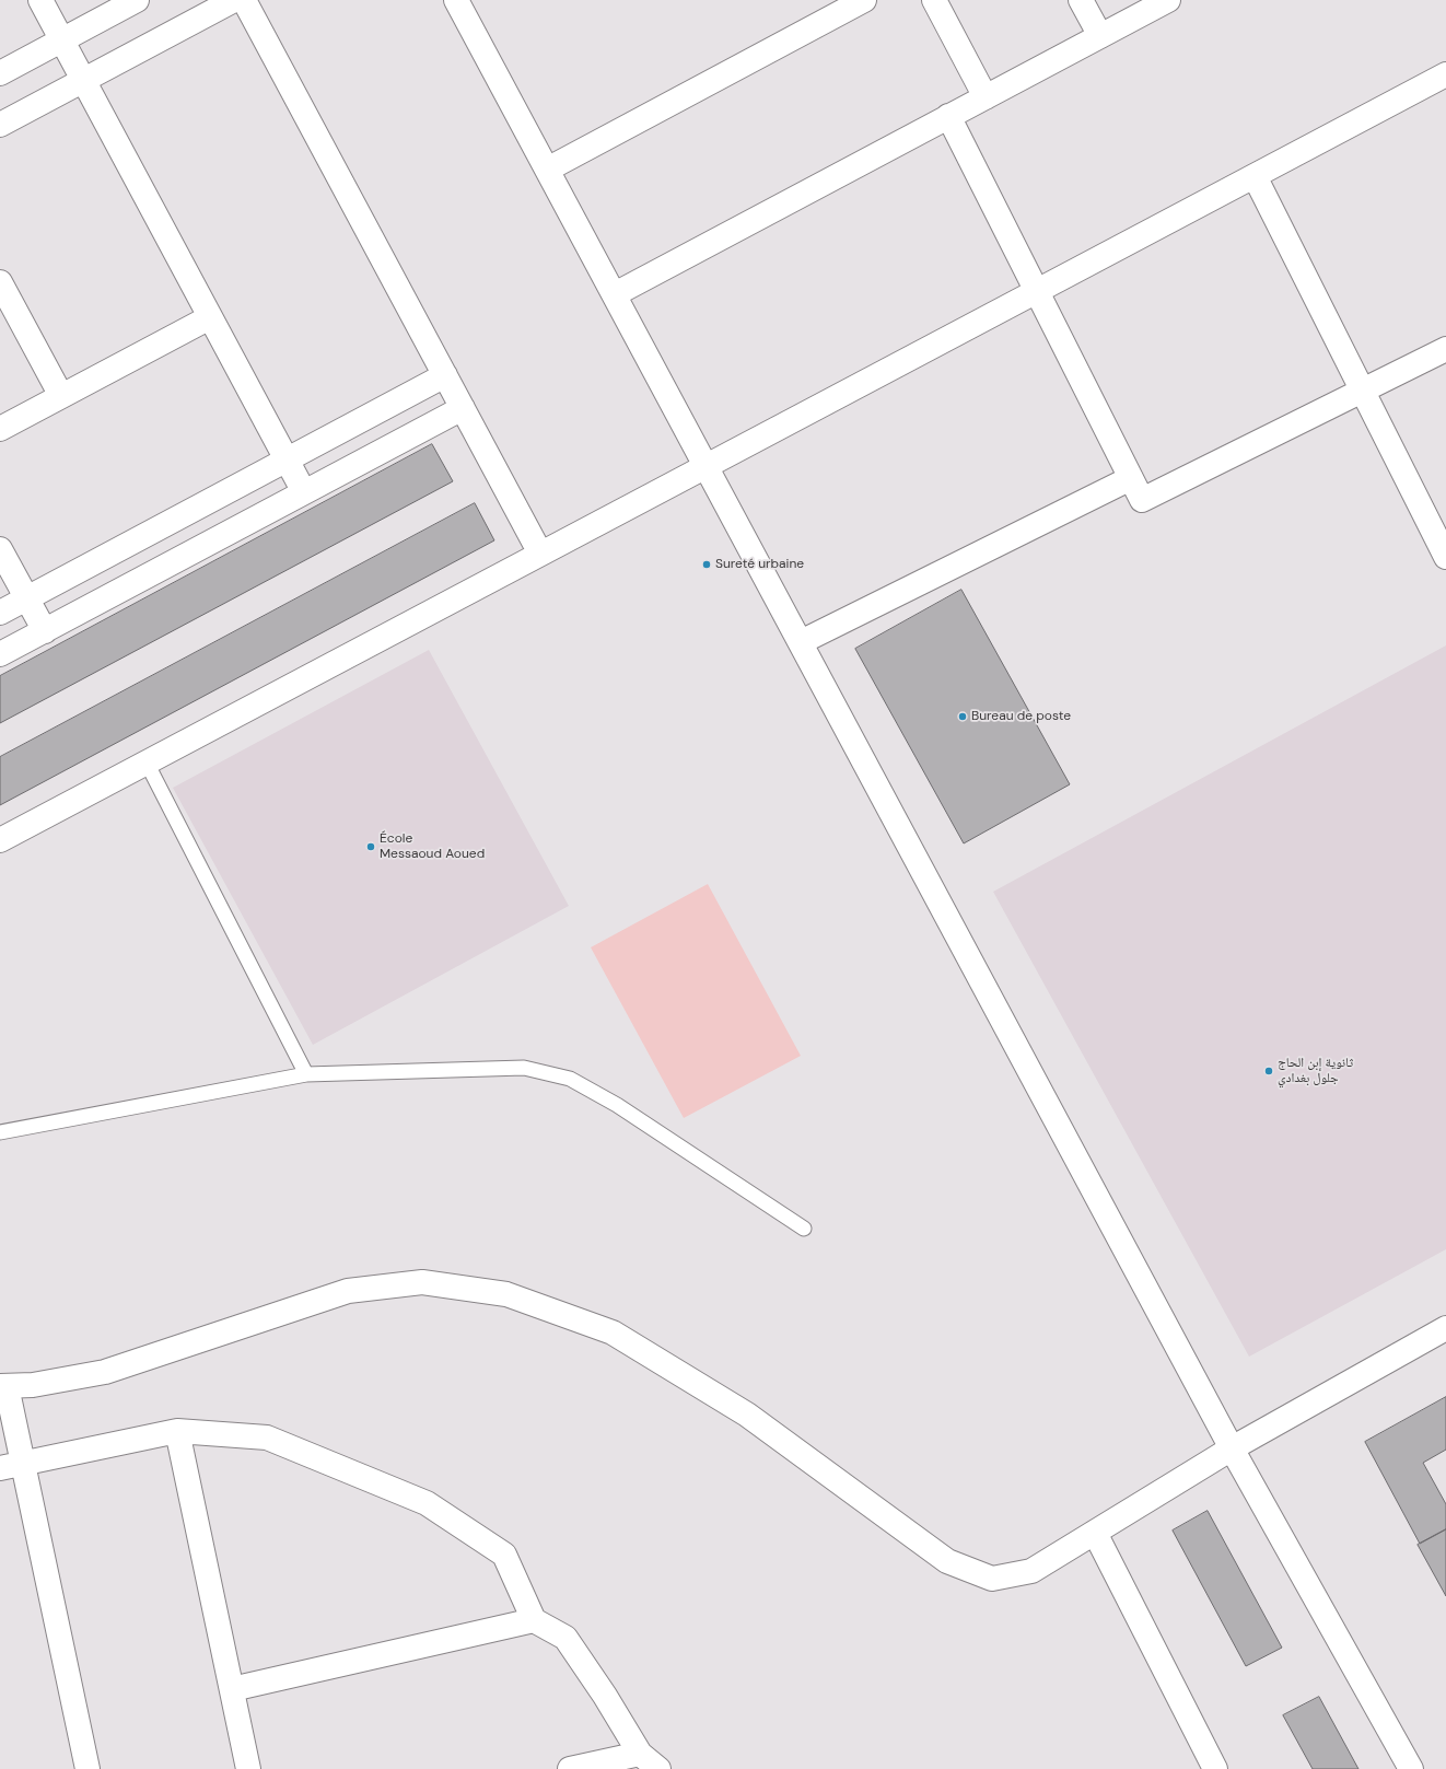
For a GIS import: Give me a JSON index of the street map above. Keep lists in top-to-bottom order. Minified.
{"places":["Sureté urbaine","Bureau de poste","École Messaoud Aoued","ثانوية إبن الحاج جلول بغدادي"]}
